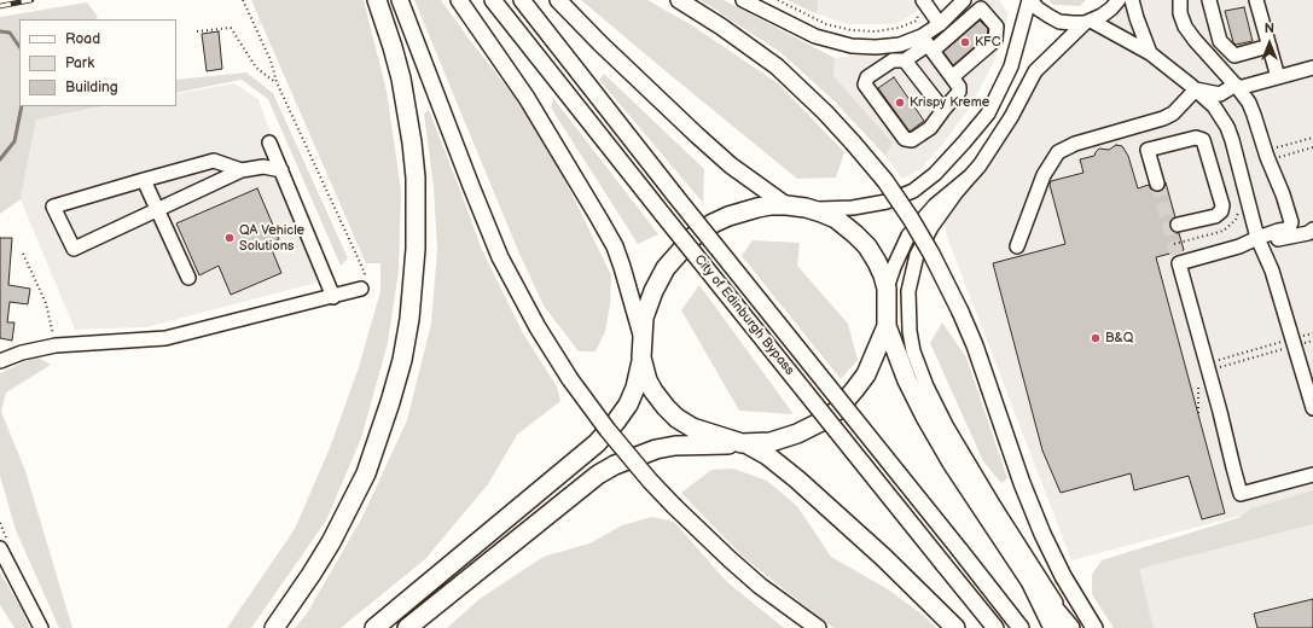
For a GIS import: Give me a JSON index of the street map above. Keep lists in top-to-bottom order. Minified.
{"streets":{"main road":["City of Edinburgh Bypass"]},"places":["KFC","Krispy Kreme","QA Vehicle Solutions","B&Q"],"legend":["Road","Park","Building"],"north":"top"}
